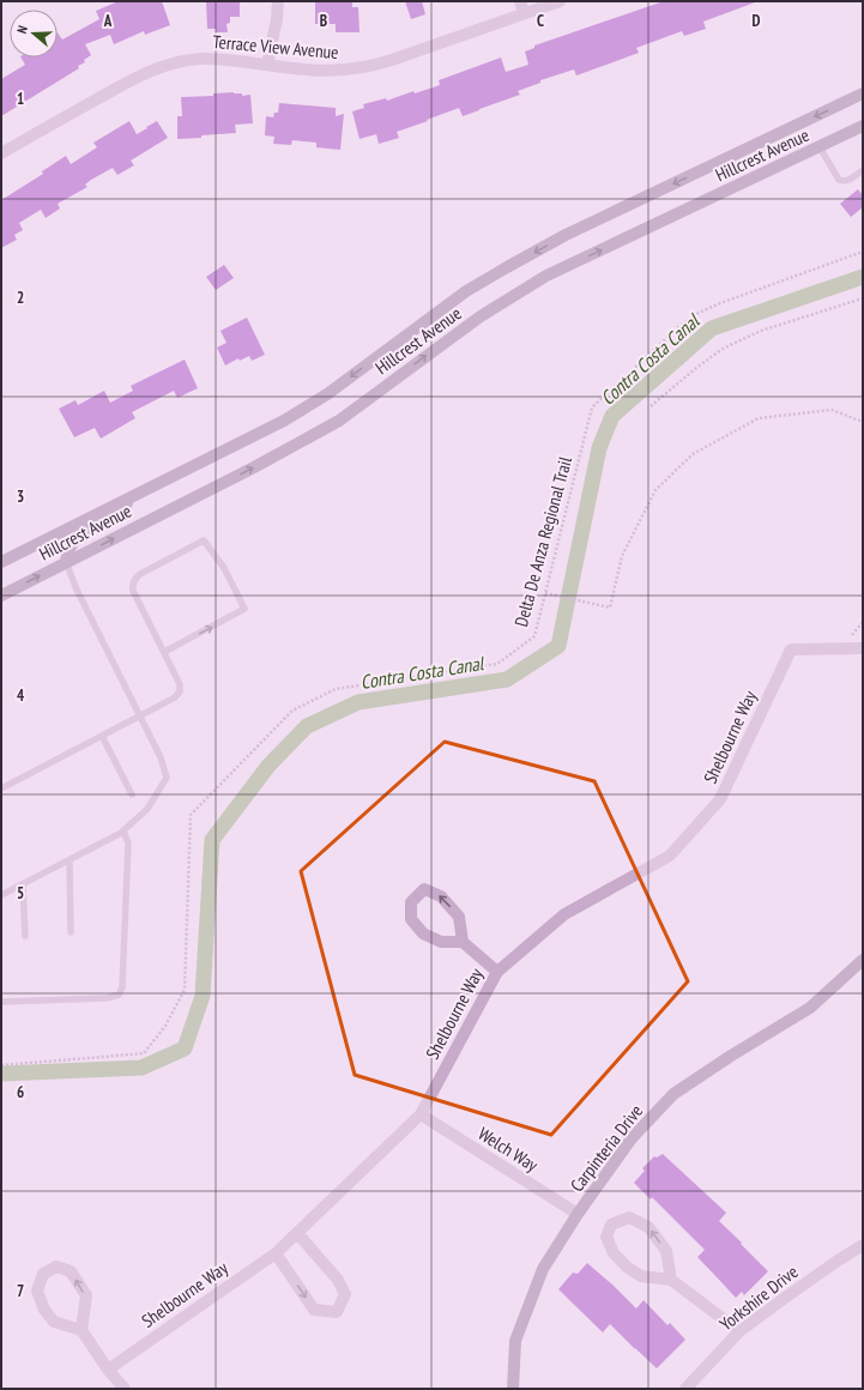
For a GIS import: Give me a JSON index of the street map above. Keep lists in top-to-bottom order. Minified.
{"streets":{"main road":["Hillcrest Avenue","Carpinteria Drive"],"street":["Terrace View Avenue","Shelbourne Way","Welch Way","Yorkshire Drive"],"path":["Delta De Anza Regional Trail"]},"crossings":[["Shelbourne Way","Welch Way"],["Carpinteria Drive","Welch Way"]],"water":["Contra Costa Canal"],"north":"left","grid":{"columns":["A","B","C","D"],"rows":["1","2","3","4","5","6","7"]}}
